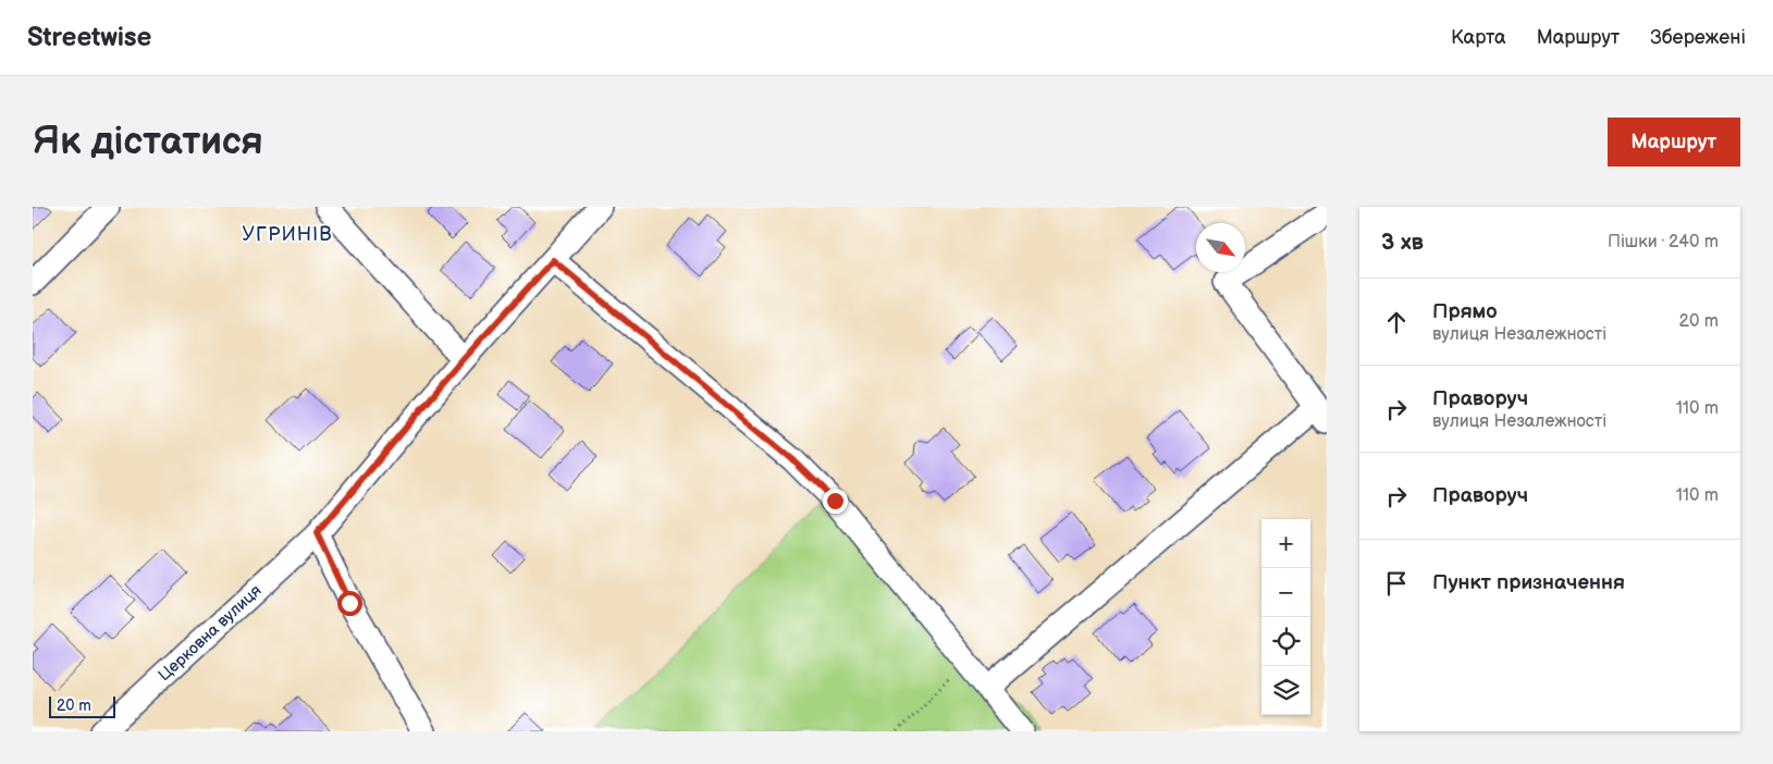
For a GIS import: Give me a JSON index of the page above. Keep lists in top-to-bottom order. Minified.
{"streets":{"street":["Церковна вулиця"]},"districts":["УГРИНІВ"],"scale_bar":"20 m","north":"bottom right","page":{"header":"Streetwise","nav":["Карта","Маршрут","Збережені"],"buttons":"Маршрут","title":"Як дістатися","heading":["3 хв","Пішки · 240 m"],"list":[["Прямо","вулиця Незалежності","20 m"],["Праворуч","вулиця Незалежності","110 m"],["Праворуч","110 m"],"Пункт призначення"],"map_buttons":["+","−"],"scale":"20 m"}}
